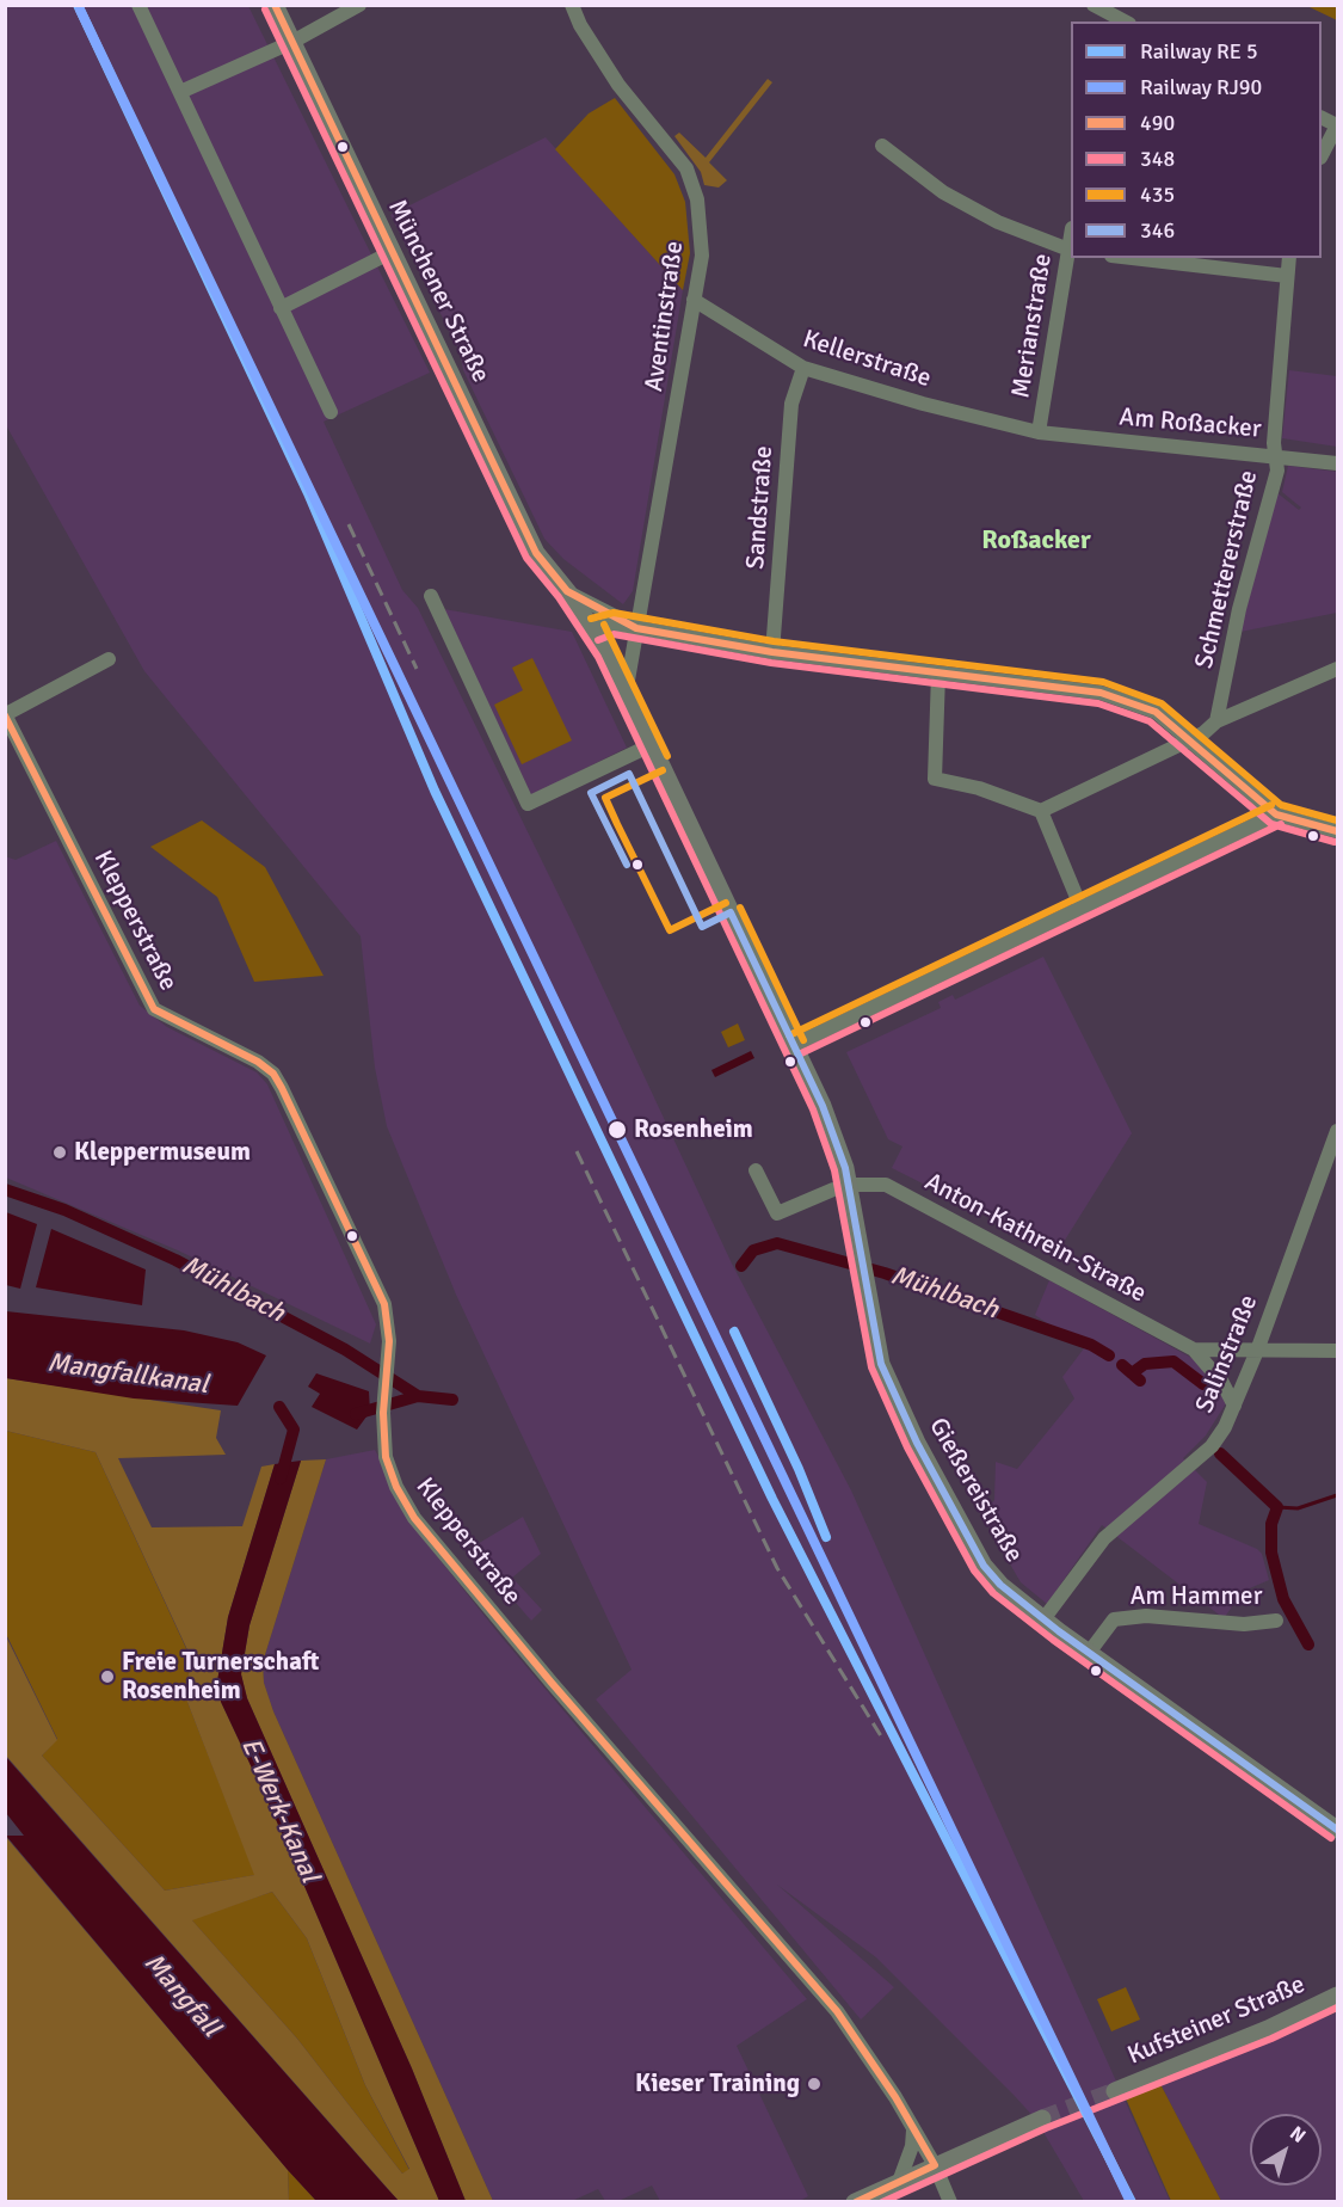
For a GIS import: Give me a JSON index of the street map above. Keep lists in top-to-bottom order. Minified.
{"streets":{"main road":["Münchener Straße","Gießereistraße","Kufsteiner Straße"],"street":["Aventinstraße","Merianstraße","Kellerstraße","Am Roßacker","Sandstraße","Schmettererstraße","Klepperstraße","Anton-Kathrein-Straße","Salinstraße","Am Hammer"]},"crossings":[["Münchener Straße","Aventinstraße"],["Münchener Straße","Sandstraße"],["Münchener Straße","Gießereistraße"],["Aventinstraße","Kellerstraße"],["Merianstraße","Kellerstraße"],["Merianstraße","Am Roßacker"],["Kellerstraße","Am Roßacker"],["Kellerstraße","Sandstraße"],["Am Roßacker","Schmettererstraße"],["Anton-Kathrein-Straße","Salinstraße"],["Anton-Kathrein-Straße","Gießereistraße"],["Salinstraße","Gießereistraße"],["Gießereistraße","Am Hammer"]],"districts":["Roßacker"],"water":["Mühlbach","Mangfallkanal","E-Werk-Kanal","Mangfall"],"places":["Rosenheim","Kleppermuseum","Freie Turnerschaft Rosenheim","Kieser Training"],"lines":["transit line 490","rail line RJ90","transit line 348","transit line 435","transit line 346"],"legend":["Railway RE 5","Railway RJ90","490","348","435","346"],"north":"top right"}
